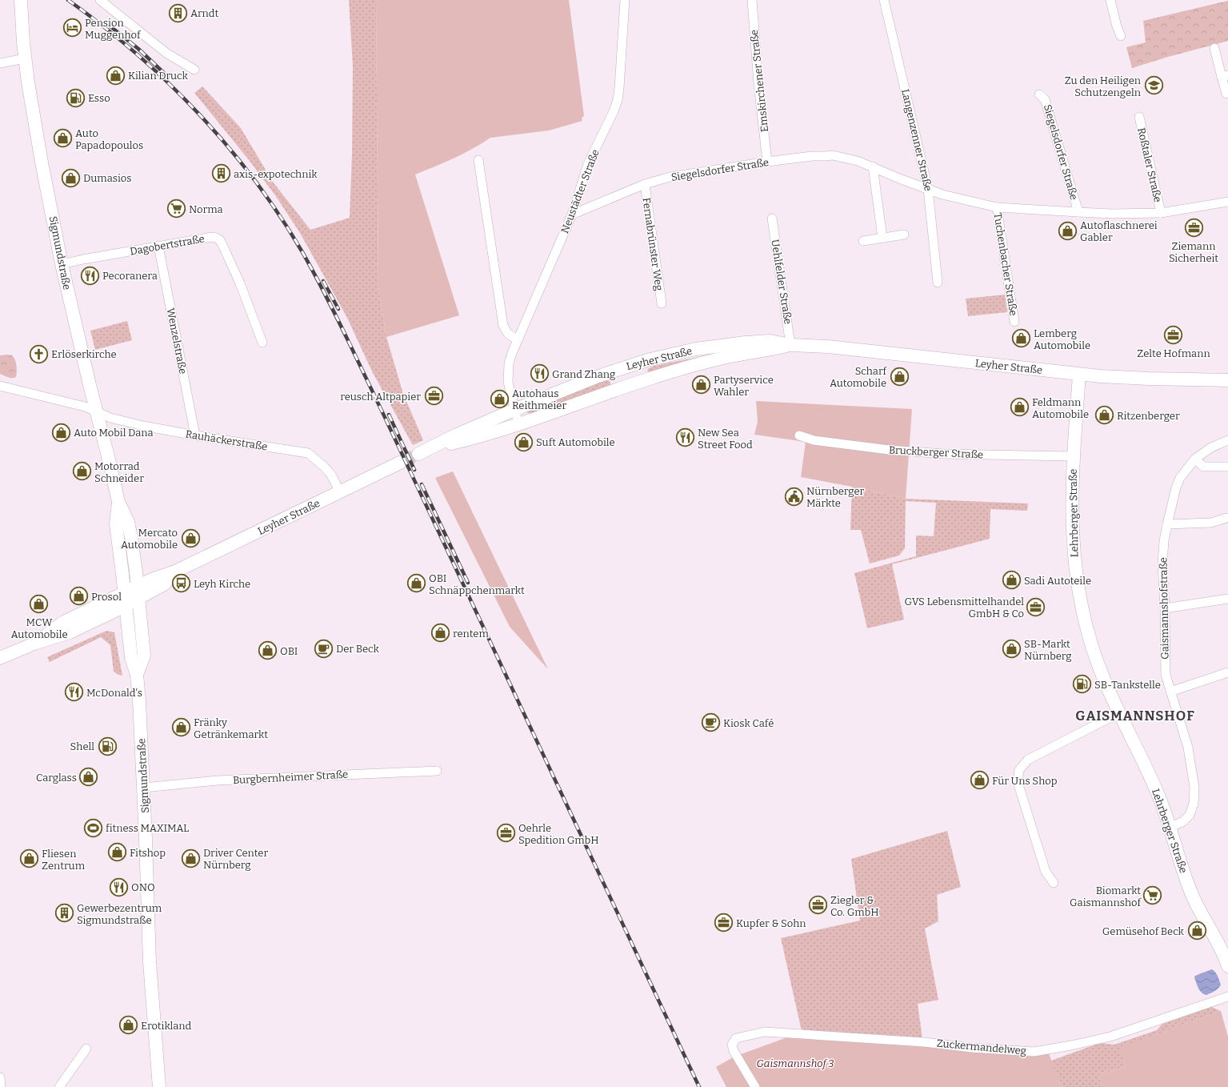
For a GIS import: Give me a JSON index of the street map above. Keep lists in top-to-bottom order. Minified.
{"streets":{"main road":["Sigmundstraße","Leyher Straße","Lehrberger Straße"],"street":["Emskirchener Straße","Langenzenner Straße","Siegelsdorfer Straße","Roßtaler Straße","Neustädter Straße","Fernabrünster Weg","Dagobertstraße","Tuchenbacher Straße","Uehlfelder Straße","Wenzelstraße","Rauhäckerstraße","Bruckberger Straße","Gaismannshofstraße","Burgbernheimer Straße","Zuckermandelweg"]},"crossings":[["Emskirchener Straße","Siegelsdorfer Straße"],["Langenzenner Straße","Siegelsdorfer Straße"],["Siegelsdorfer Straße","Roßtaler Straße"],["Siegelsdorfer Straße","Neustädter Straße"],["Siegelsdorfer Straße","Fernabrünster Weg"],["Siegelsdorfer Straße","Tuchenbacher Straße"],["Neustädter Straße","Leyher Straße"],["Dagobertstraße","Sigmundstraße"],["Dagobertstraße","Wenzelstraße"],["Sigmundstraße","Leyher Straße"],["Sigmundstraße","Rauhäckerstraße"],["Sigmundstraße","Burgbernheimer Straße"],["Uehlfelder Straße","Leyher Straße"],["Wenzelstraße","Rauhäckerstraße"],["Leyher Straße","Rauhäckerstraße"],["Leyher Straße","Lehrberger Straße"],["Bruckberger Straße","Lehrberger Straße"],["Lehrberger Straße","Gaismannshofstraße"]],"districts":["GAISMANNSHOF"],"parks":["Gaismannshof 3"],"places":{"building":["Arndt","axis-expotechnik","Gewerbezentrum Sigmundstraße"],"hotel":["Pension Muggenhof"],"shop":["Kilian Druck","Auto Papadopoulos","Dumasios","Autoflaschnerei Gabler","Lemberg Automobile","Scharf Automobile","Partyservice Wahler","Autohaus Reithmeier","Feldmann Automobile","Ritzenberger","Auto Mobil Dana","Suft Automobile","Motorrad Schneider","Mercato Automobile","Sadi Autoteile","OBI Schnäppchenmarkt","Prosol","MCW Automobile","rentem","SB-Markt Nürnberg","OBI","Fränky Getränkemarkt","Carglass","Für Uns Shop","Fitshop","Driver Center Nürnberg","Fliesen Zentrum","Gemüsehof Beck","Erotikland"],"school or university":["Zu den Heiligen Schutzengeln"],"fuel station":["Esso","SB-Tankstelle","Shell"],"supermarket":["Norma","Biomarkt Gaismannshof"],"office":["Ziemann Sicherheit","Zelte Hofmann","reusch Altpapier","GVS Lebensmittelhandel GmbH & Co","Oehrle Spedition GmbH","Ziegler & Co. GmbH","Kupfer & Sohn"],"restaurant":["Pecoranera","Grand Zhang","New Sea Street Food","McDonald's","ONO"],"church":["Erlöserkirche"],"public building":["Nürnberger Märkte"],"bus stop":["Leyh Kirche"],"cafe":["Der Beck","Kiosk Café"],"sports":["fitness MAXIMAL"]}}
